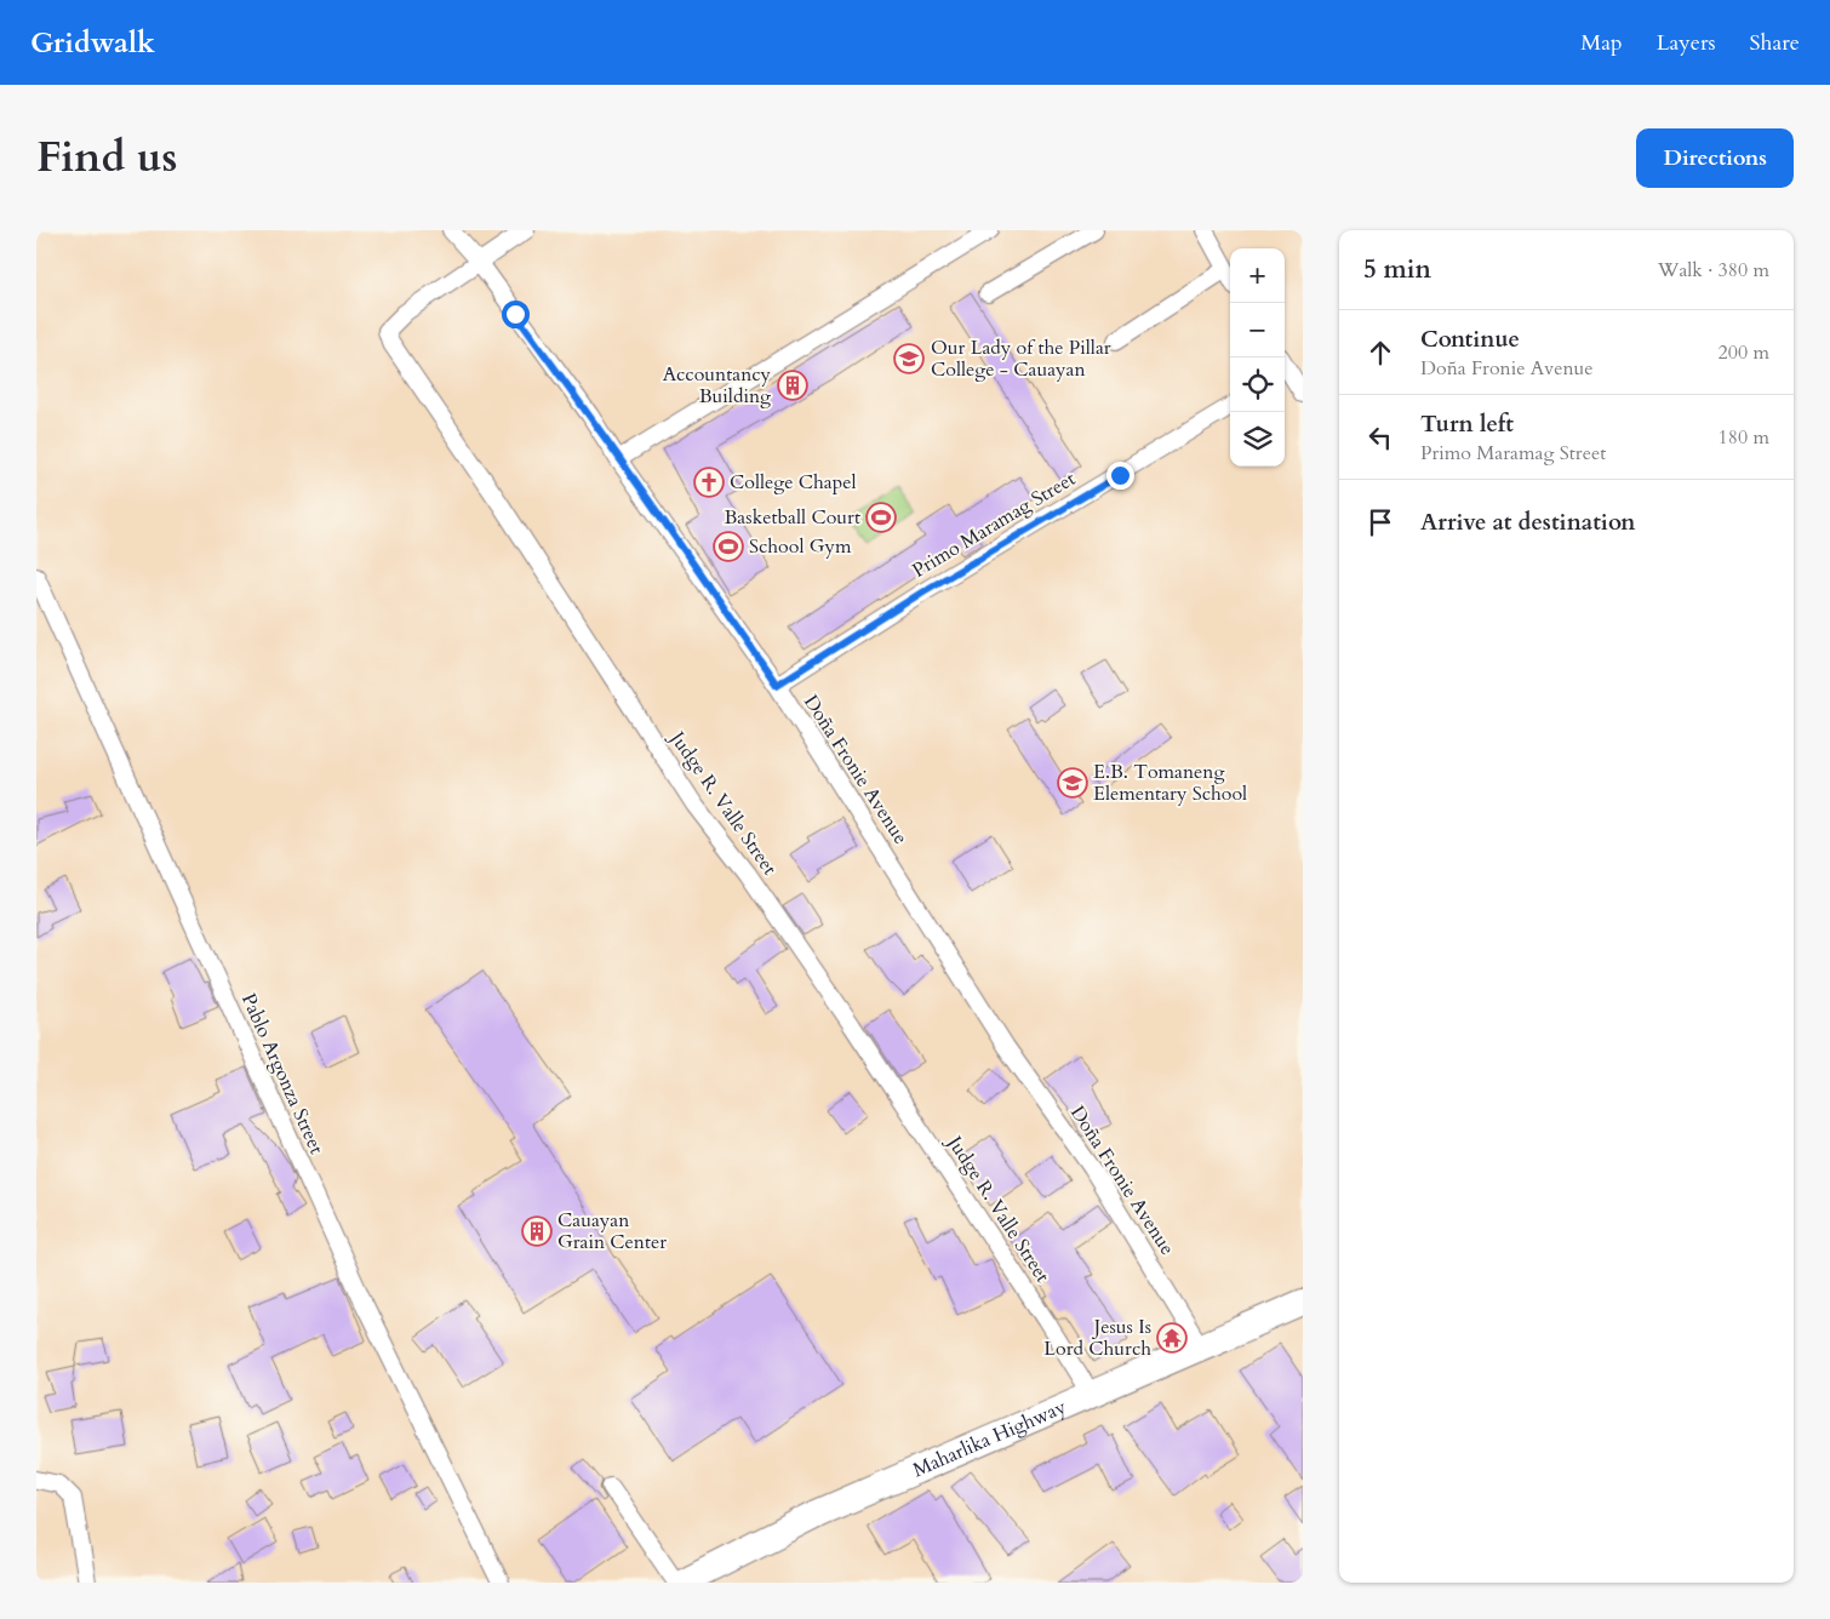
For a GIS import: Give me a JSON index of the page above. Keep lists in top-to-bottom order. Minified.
{"streets":{"highway":["Maharlika Highway"],"street":["Primo Maramag Street","Doña Fronie Avenue","Judge R. Valle Street","Pablo Argonza Street"]},"crossings":[["Primo Maramag Street","Doña Fronie Avenue"],["Doña Fronie Avenue","Judge R. Valle Street"],["Doña Fronie Avenue","Maharlika Highway"],["Judge R. Valle Street","Maharlika Highway"]],"places":{"school or university":["Our Lady of the Pillar College - Cauayan","E.B. Tomaneng Elementary School"],"building":["Accountancy Building","Cauayan Grain Center"],"church":["College Chapel"],"sports":["Basketball Court","School Gym"],"temple":["Jesus Is Lord Church"]},"page":{"header":"Gridwalk","nav":["Map","Layers","Share"],"title":"Find us","buttons":"Directions","heading":["5 min","Walk · 380 m"],"map_buttons":["+","−"],"list":[["Continue","Doña Fronie Avenue","200 m"],["Turn left","Primo Maramag Street","180 m"],"Arrive at destination"]}}
